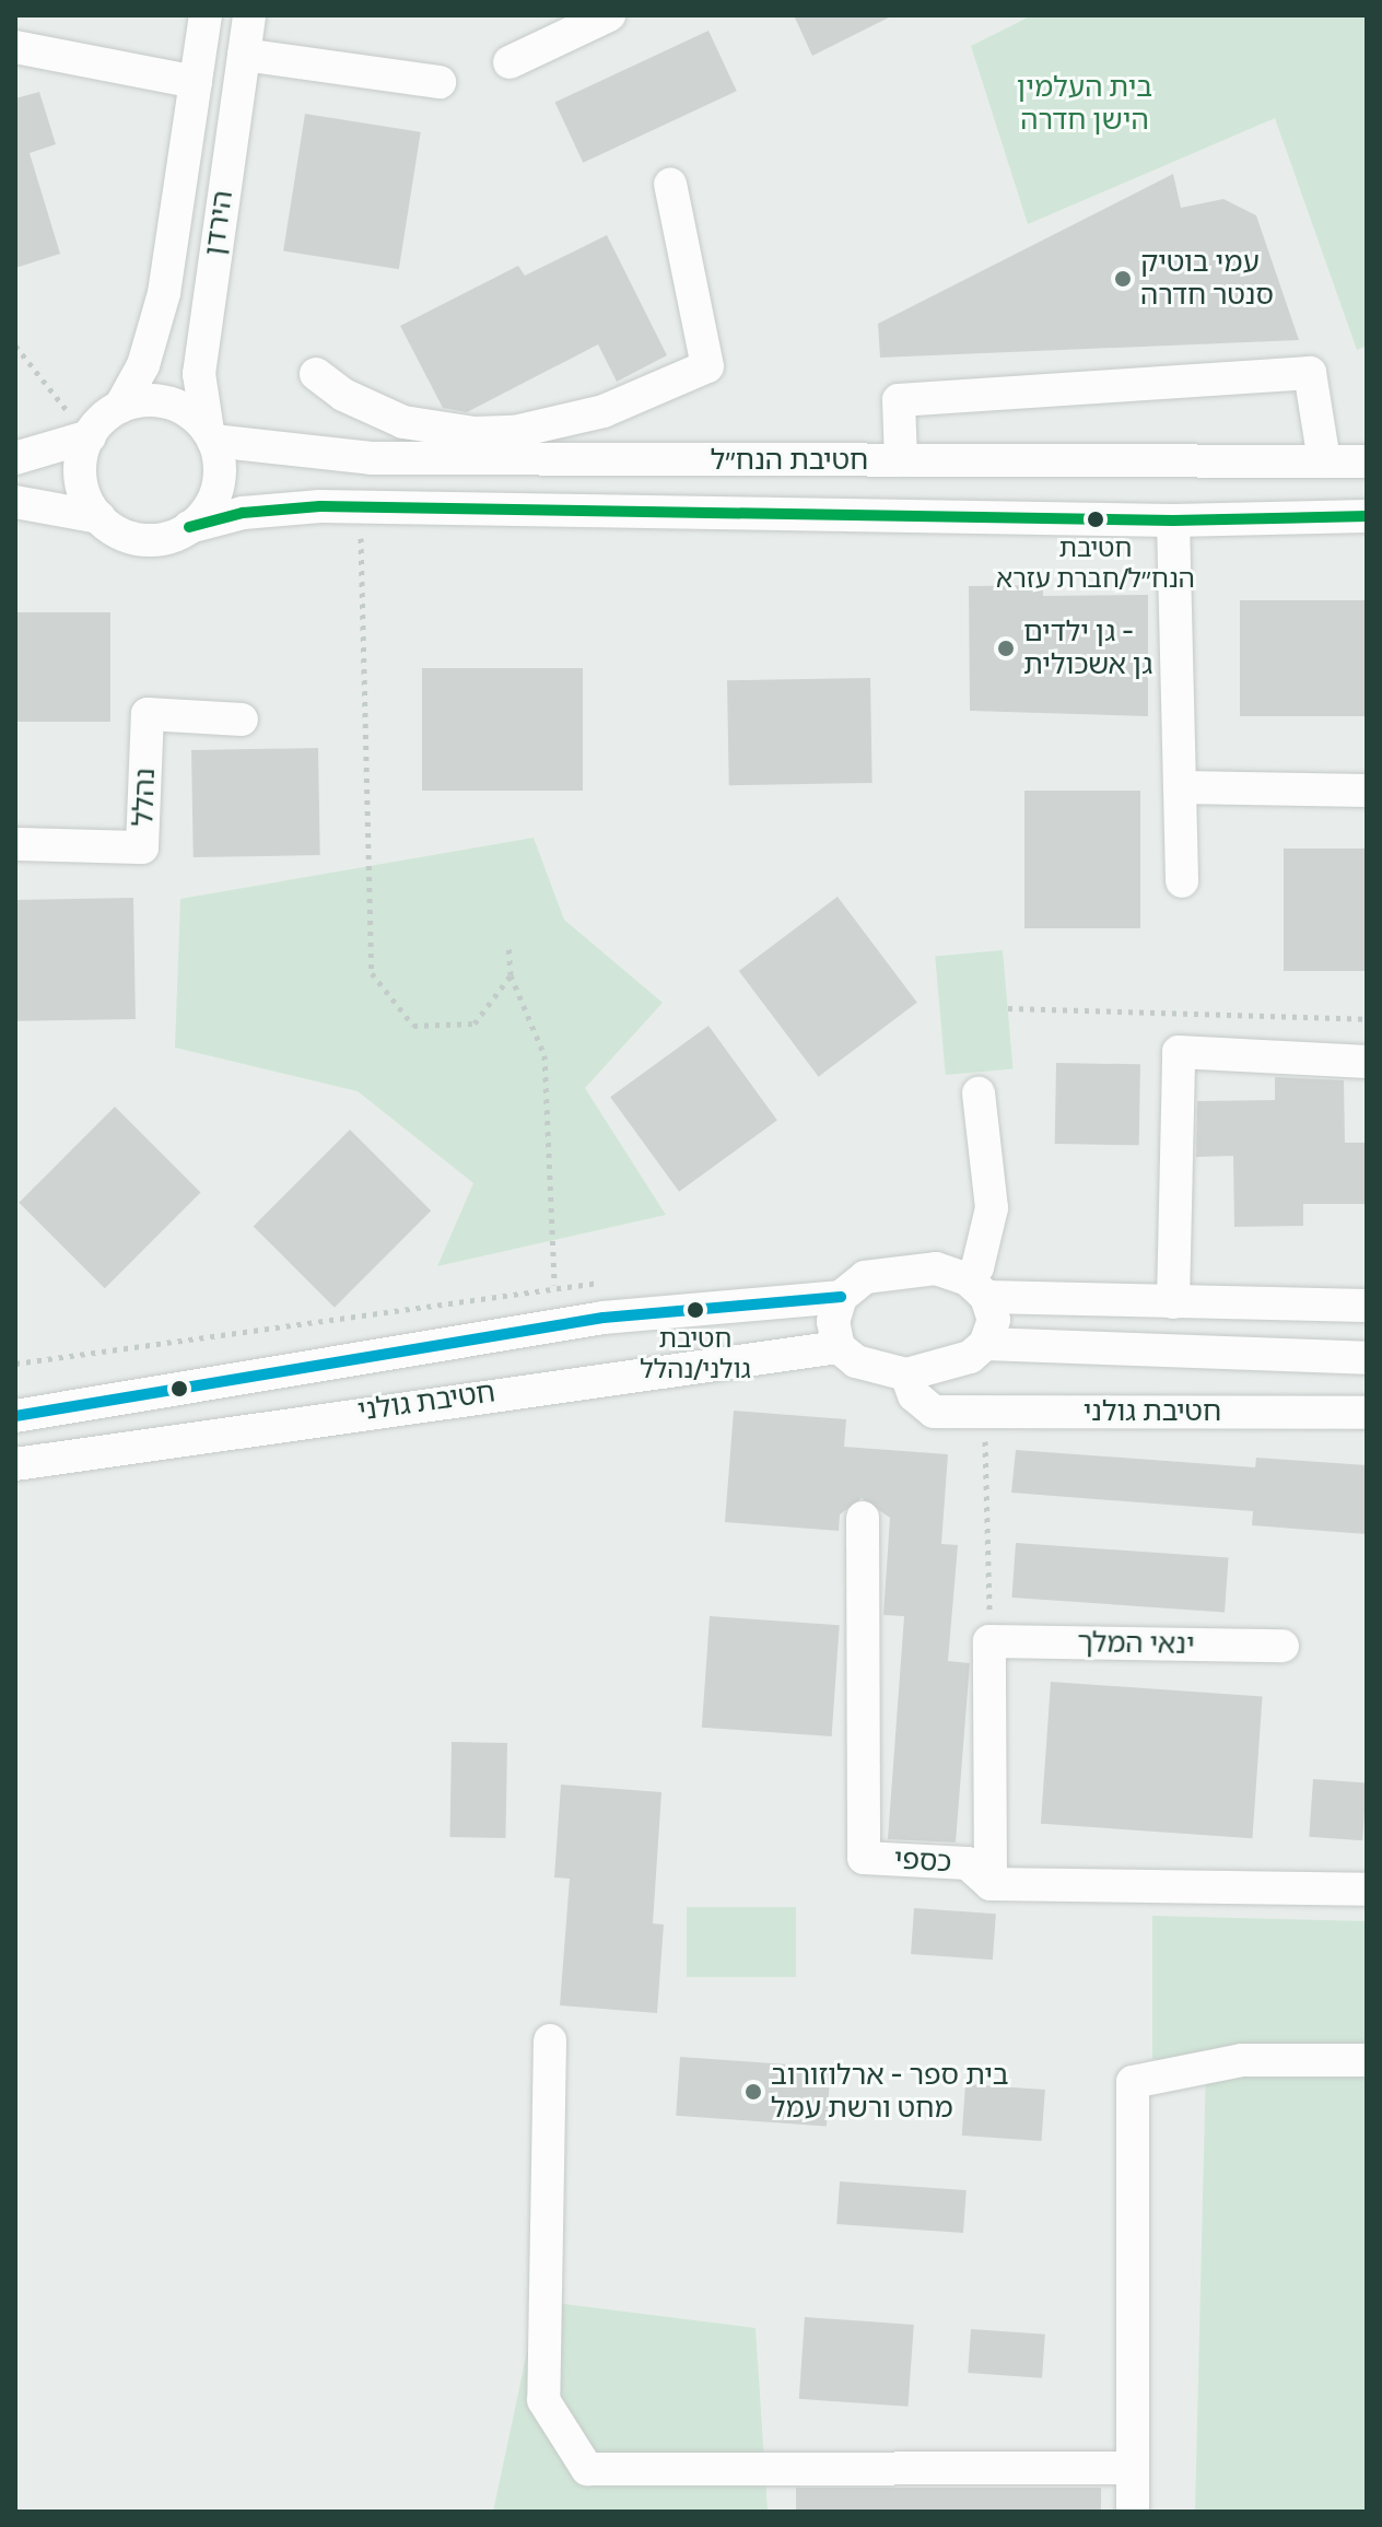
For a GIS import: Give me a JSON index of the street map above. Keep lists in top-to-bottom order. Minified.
{"streets":{"street":["הירדן","חטיבת הנח״ל","נהלל","חטיבת גולני","ינאי המלך","כספי"]},"crossings":[["הירדן","חטיבת הנח״ל"]],"parks":["בית העלמין הישן חדרה"],"places":["עמי בוטיק סנטר חדרה","חטיבת הנח״ל/חברת עזרא","גן ילדים - גן אשכולית","חטיבת גולני/נהלל","בית ספר - ארלוזורוב מחט ורשת עמל"]}
